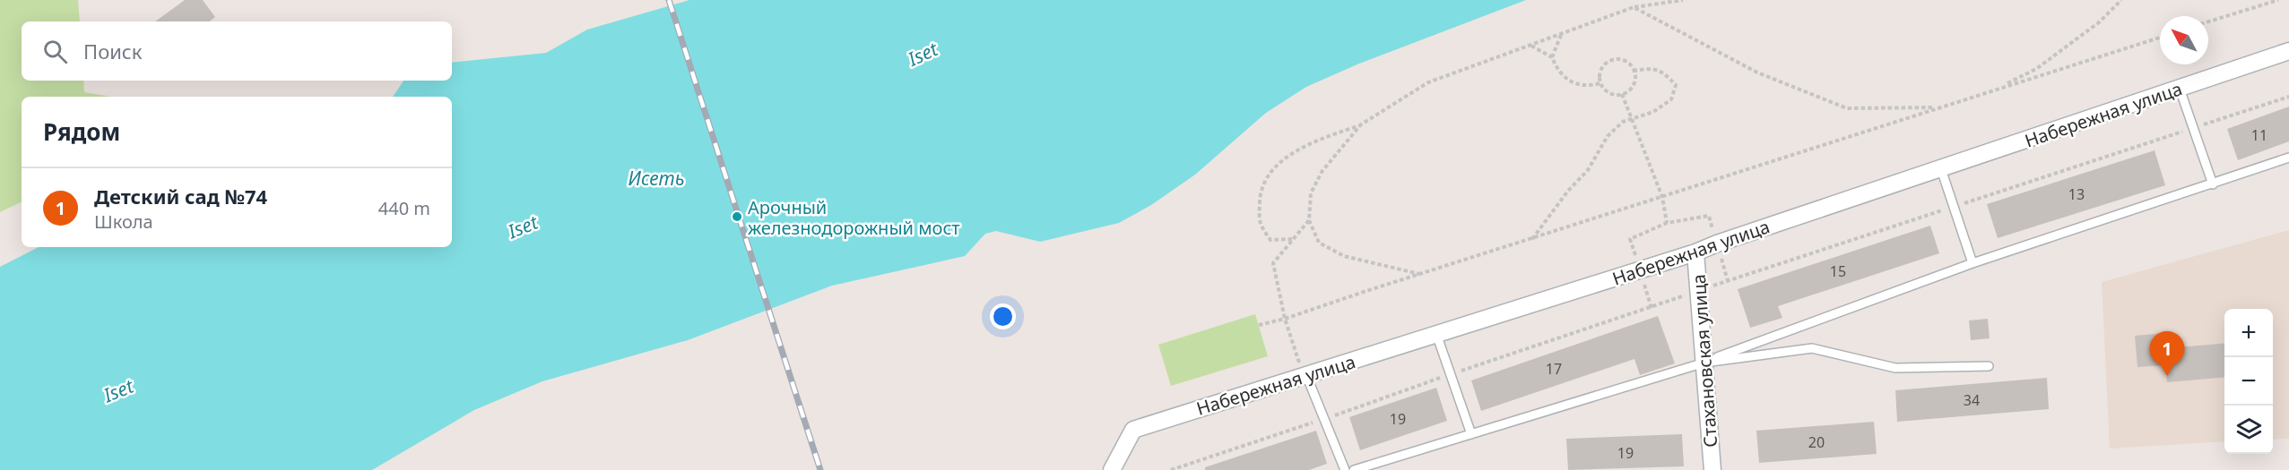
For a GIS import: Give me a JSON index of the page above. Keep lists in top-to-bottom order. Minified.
{"streets":{"street":["Набережная улица","Стахановская улица"]},"crossings":[["Набережная улица","Стахановская улица"]],"water":["Iset","Исеть"],"places":["Арочный железнодорожный мост"],"house_numbers":["11","13","15","17","34","19","20","19"],"north":"top left","page":{"search":"Поиск","heading":"Рядом","list":[{"mark":"1","name":"Детский сад №74","note":"Школа","value":"440 m"}],"map_buttons":["+","−"],"pins":"1"}}
